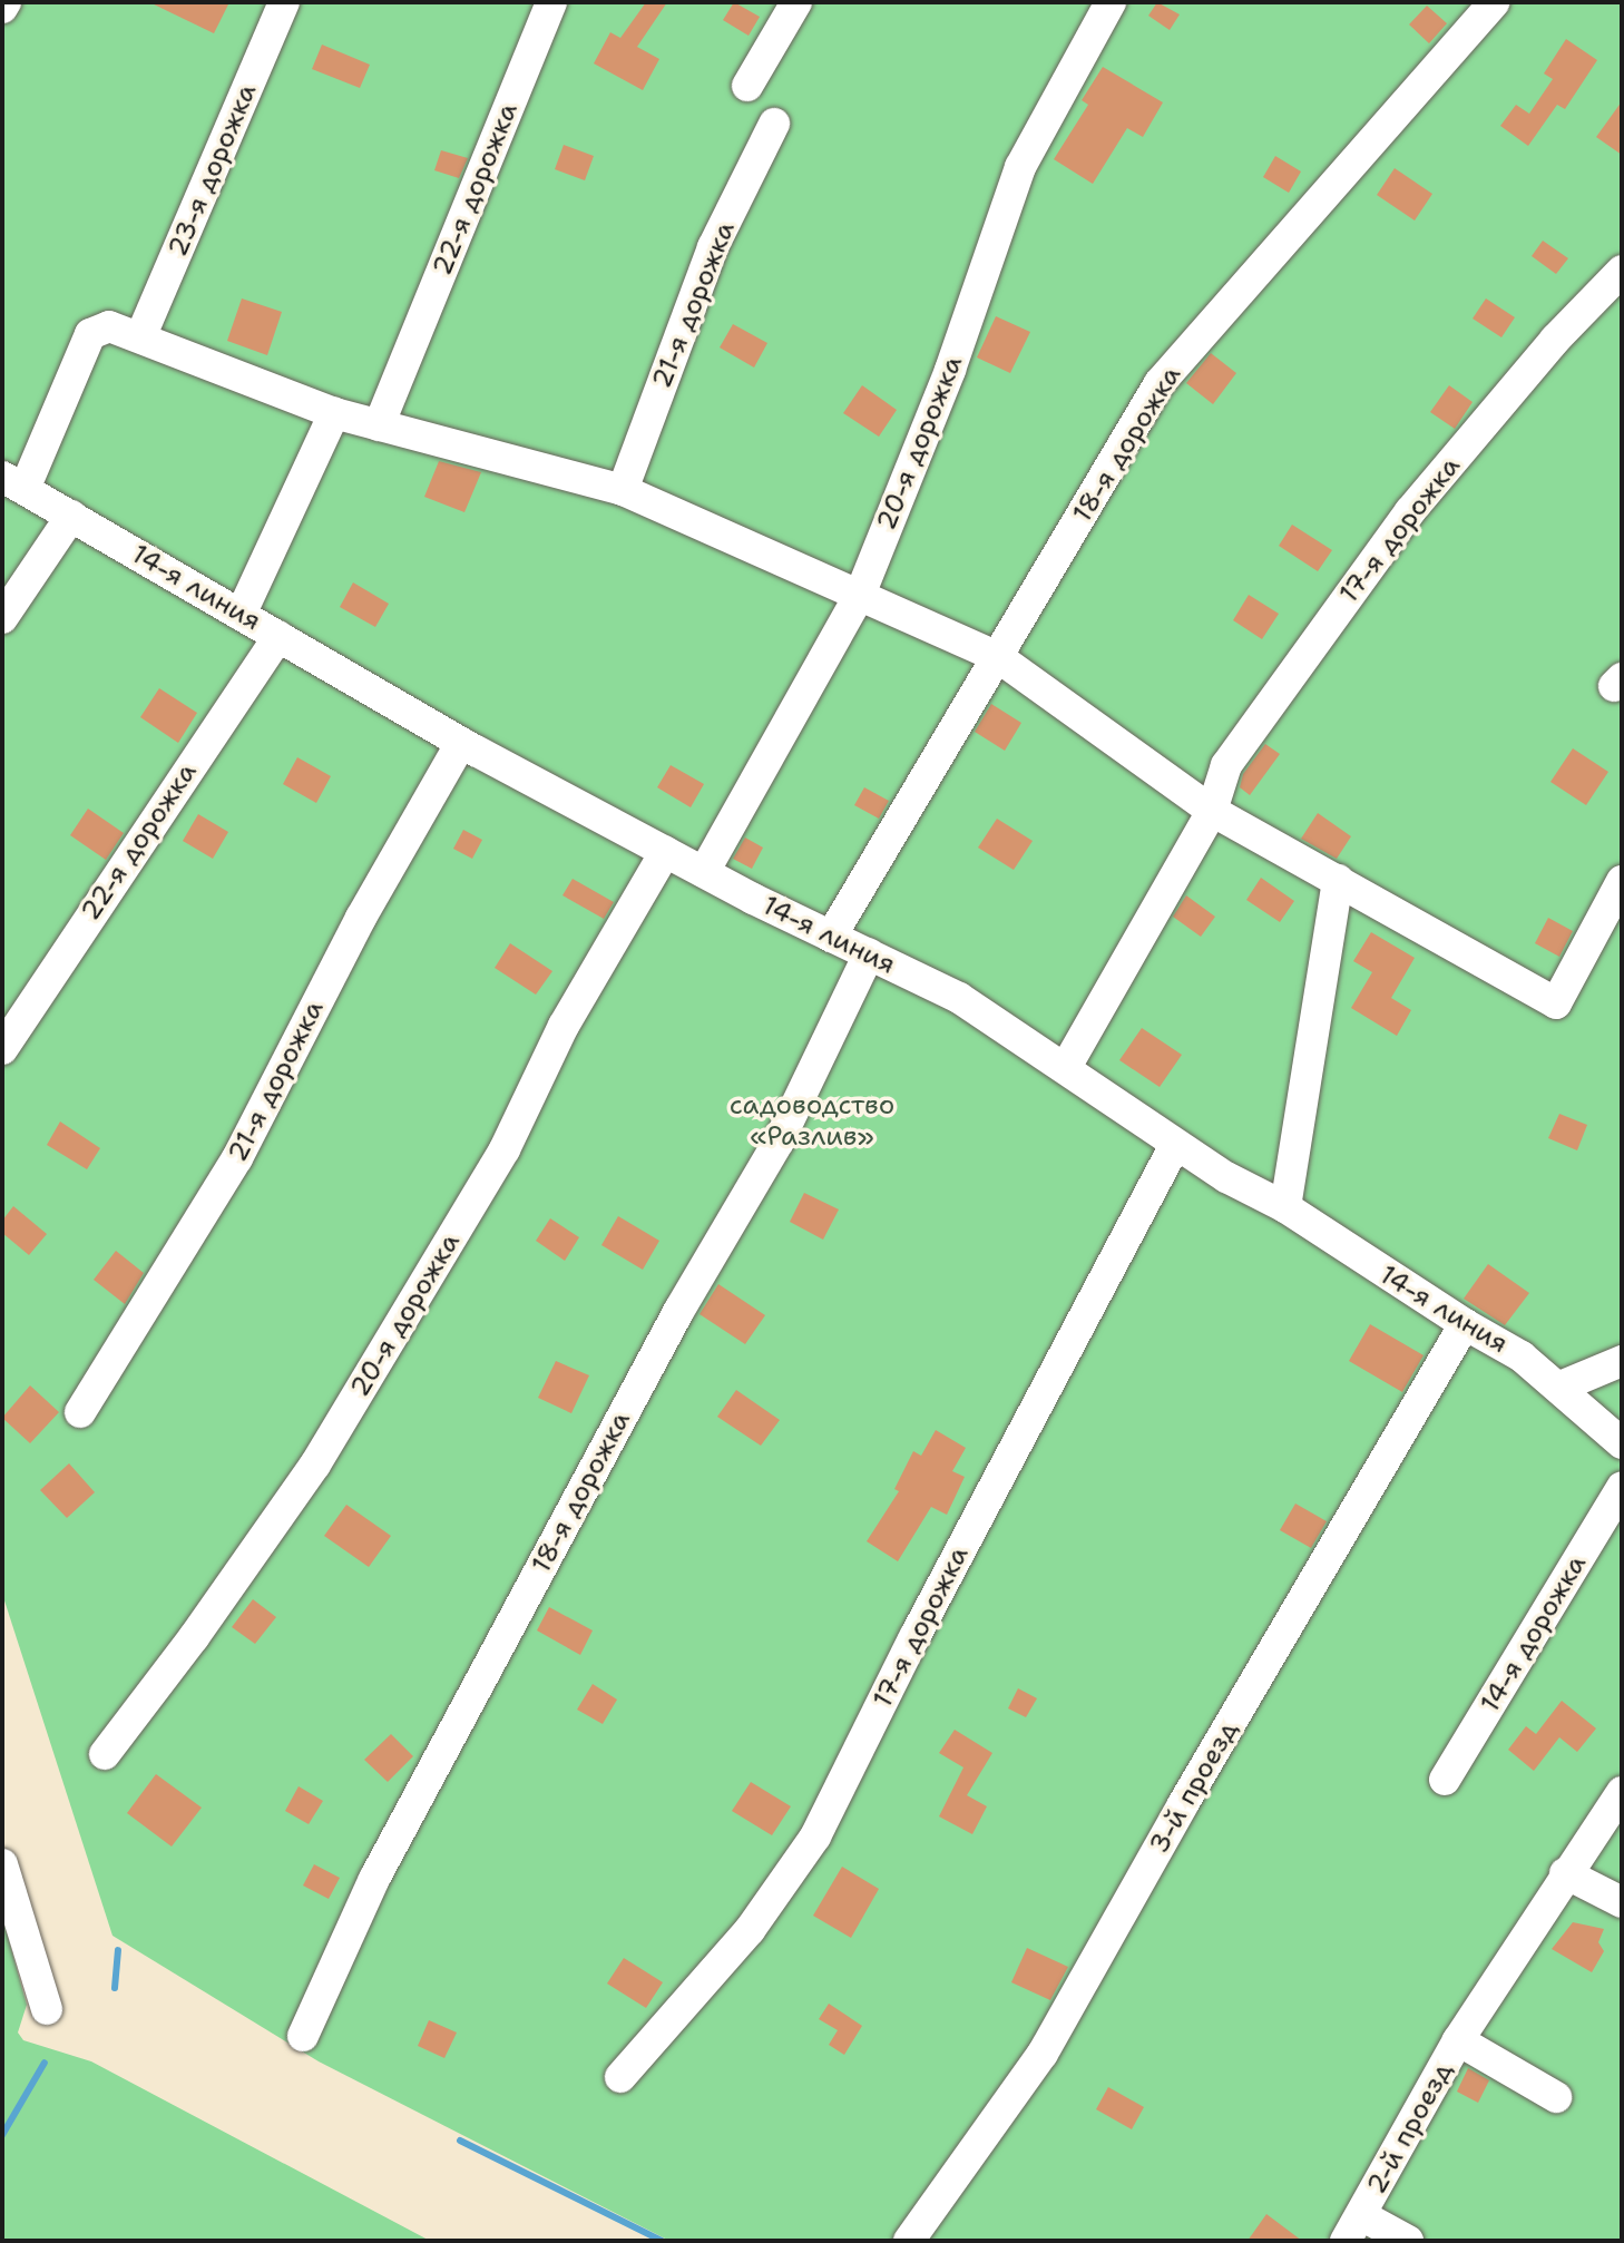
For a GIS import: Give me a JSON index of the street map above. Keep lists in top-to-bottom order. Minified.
{"streets":{"street":["23-я дорожка","22-я дорожка","21-я дорожка","20-я дорожка","18-я дорожка","17-я дорожка","14-я линия","14-я дорожка","3-й проезд","2-й проезд"]},"crossings":[["22-я дорожка","14-я линия"],["21-я дорожка","14-я линия"],["20-я дорожка","14-я линия"],["18-я дорожка","14-я линия"],["17-я дорожка","14-я линия"],["14-я линия","3-й проезд"]],"parks":["садоводство «Разлив»"]}
